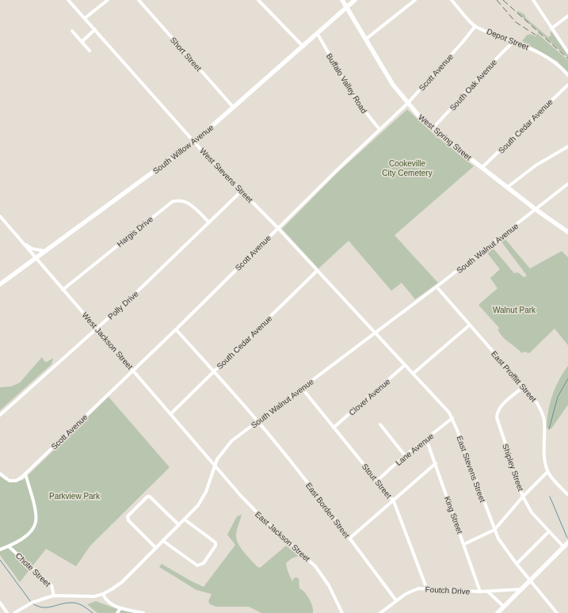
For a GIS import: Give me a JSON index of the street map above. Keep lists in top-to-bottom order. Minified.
{"streets":{"main road":["West Spring Street","South Willow Avenue"],"street":["Depot Street","Short Street","Scott Avenue","Buffalo Valley Road","South Oak Avenue","South Cedar Avenue","West Stevens Street","Hargis Drive","South Walnut Avenue","Polly Drive","West Jackson Street","East Proffitt Street","Clover Avenue","Lane Avenue","Shipley Street","East Stevens Street","Stout Street","East Borden Street","King Street","East Jackson Street","Chote Street","Foutch Drive"]},"crossings":[["Depot Street","Scott Avenue"],["Depot Street","South Oak Avenue"],["Short Street","South Willow Avenue"],["Scott Avenue","Buffalo Valley Road"],["Scott Avenue","West Spring Street"],["Scott Avenue","West Stevens Street"],["Scott Avenue","West Jackson Street"],["Scott Avenue","East Borden Street"],["Buffalo Valley Road","South Willow Avenue"],["South Oak Avenue","West Spring Street"],["South Cedar Avenue","West Spring Street"],["South Cedar Avenue","West Stevens Street"],["South Cedar Avenue","West Jackson Street"],["South Cedar Avenue","East Borden Street"],["West Spring Street","South Willow Avenue"],["West Spring Street","South Walnut Avenue"],["South Willow Avenue","West Stevens Street"],["South Willow Avenue","West Jackson Street"],["West Stevens Street","South Walnut Avenue"],["West Stevens Street","Polly Drive"],["West Stevens Street","East Stevens Street"],["Hargis Drive","Polly Drive"],["Hargis Drive","West Jackson Street"],["South Walnut Avenue","West Jackson Street"],["South Walnut Avenue","East Proffitt Street"],["South Walnut Avenue","East Stevens Street"],["South Walnut Avenue","Stout Street"],["South Walnut Avenue","East Borden Street"],["South Walnut Avenue","East Jackson Street"],["South Walnut Avenue","Chote Street"],["Polly Drive","West Jackson Street"],["West Jackson Street","East Jackson Street"],["East Proffitt Street","Shipley Street"],["Clover Avenue","East Stevens Street"],["Clover Avenue","Stout Street"],["Lane Avenue","East Stevens Street"],["Lane Avenue","Stout Street"],["Lane Avenue","King Street"],["Stout Street","Foutch Drive"],["East Borden Street","Foutch Drive"],["King Street","Foutch Drive"]],"parks":["Cookeville City Cemetery","Walnut Park","Parkview Park"]}
